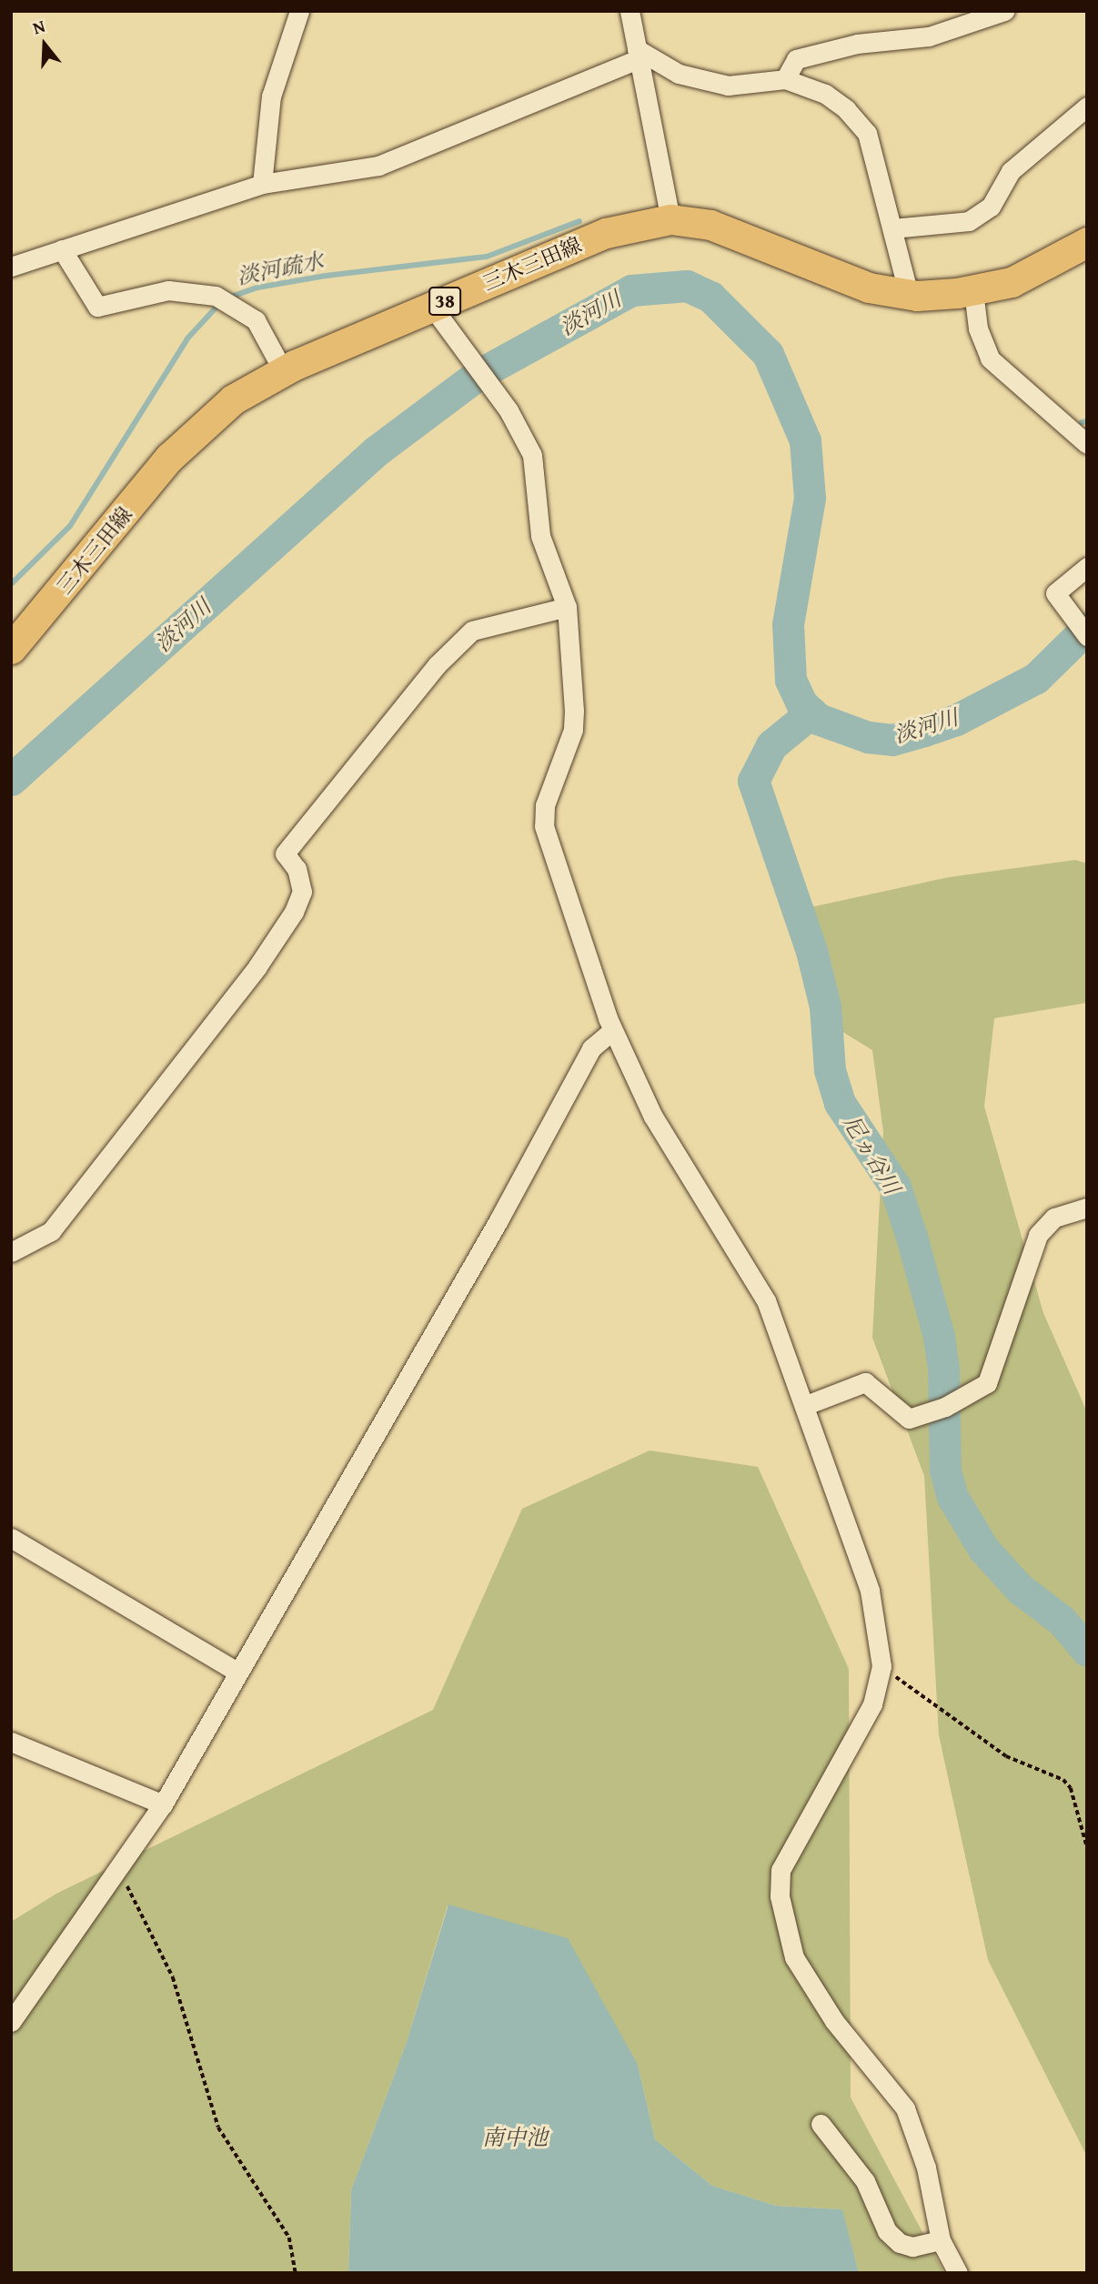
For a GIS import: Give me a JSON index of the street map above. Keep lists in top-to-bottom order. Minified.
{"streets":{"main road":["三木三田線","38"]},"water":["淡河疏水","淡河川","尼ヵ谷川","南中池"],"north":"top"}
